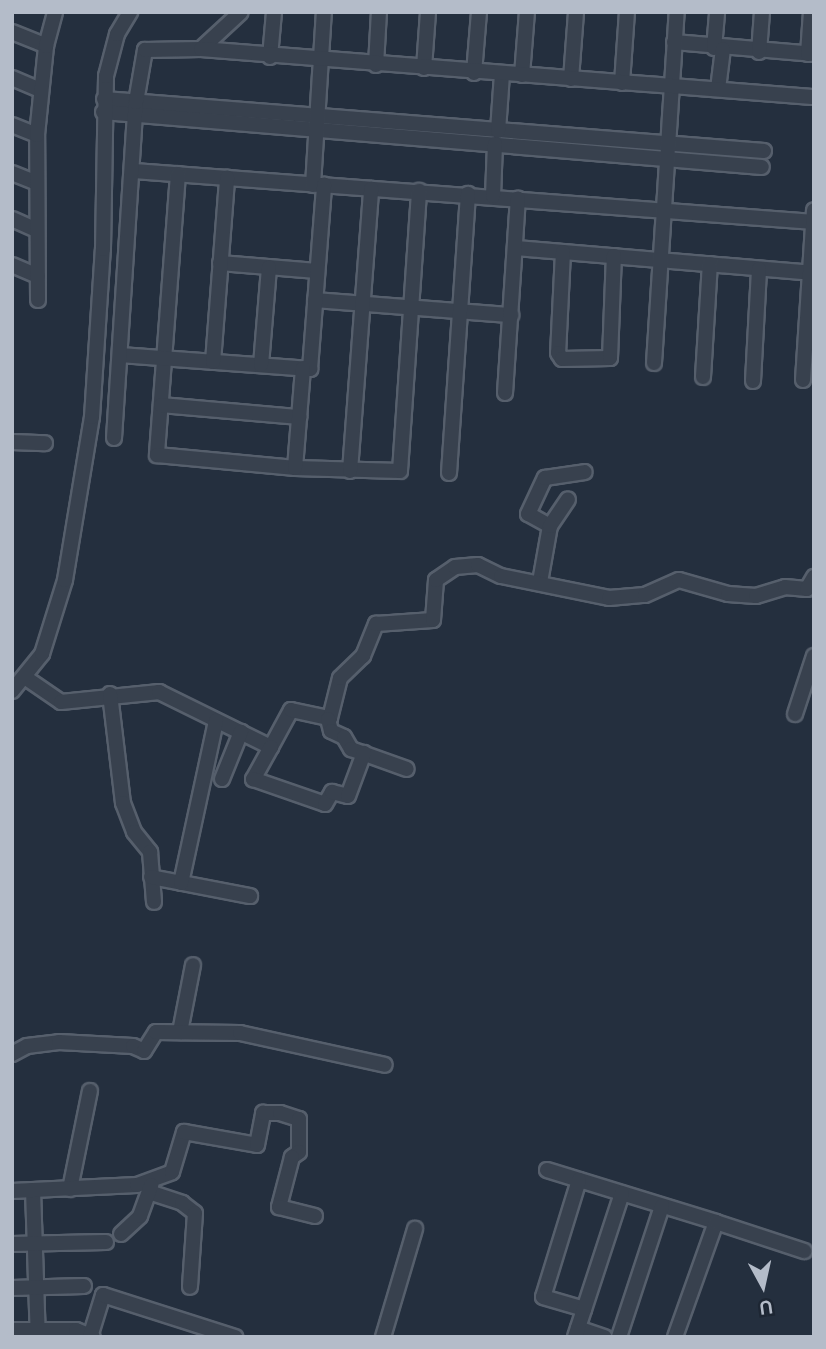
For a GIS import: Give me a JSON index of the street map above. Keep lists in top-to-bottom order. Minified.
{"north":"bottom"}
